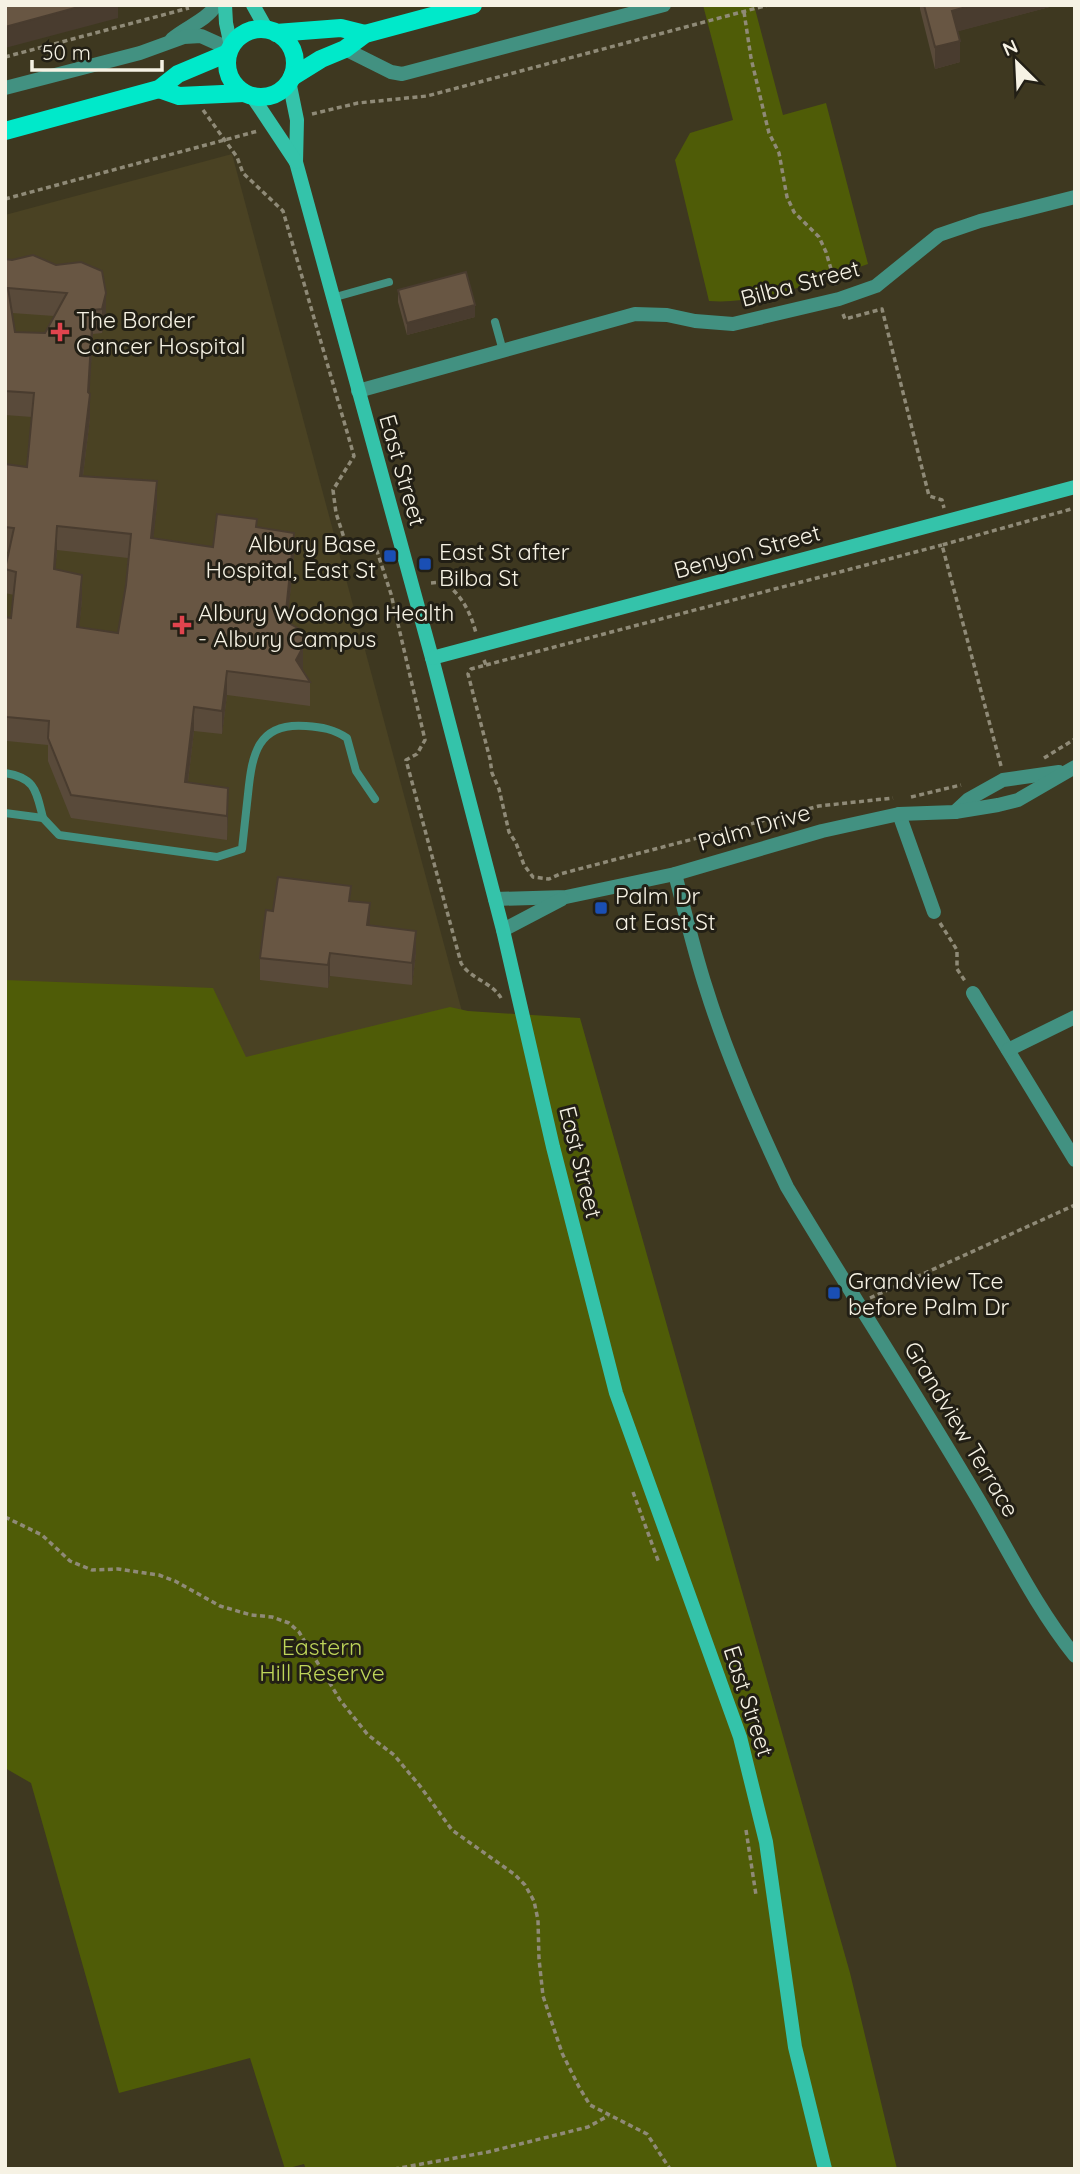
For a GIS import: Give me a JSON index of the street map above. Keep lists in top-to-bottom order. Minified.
{"streets":{"main road":["East Street","Benyon Street"],"street":["Bilba Street","Palm Drive","Grandview Terrace"]},"crossings":[["Bilba Street","East Street"],["East Street","Benyon Street"],["East Street","Palm Drive"],["Palm Drive","Grandview Terrace"]],"parks":["Eastern Hill Reserve"],"places":{"health":["The Border Cancer Hospital","Albury Wodonga Health - Albury Campus"],"transit":["Albury Base Hospital, East St","East St after Bilba St","Palm Dr at East St","Grandview Tce before Palm Dr"]},"scale_bar":"50 m","north":"top left"}
